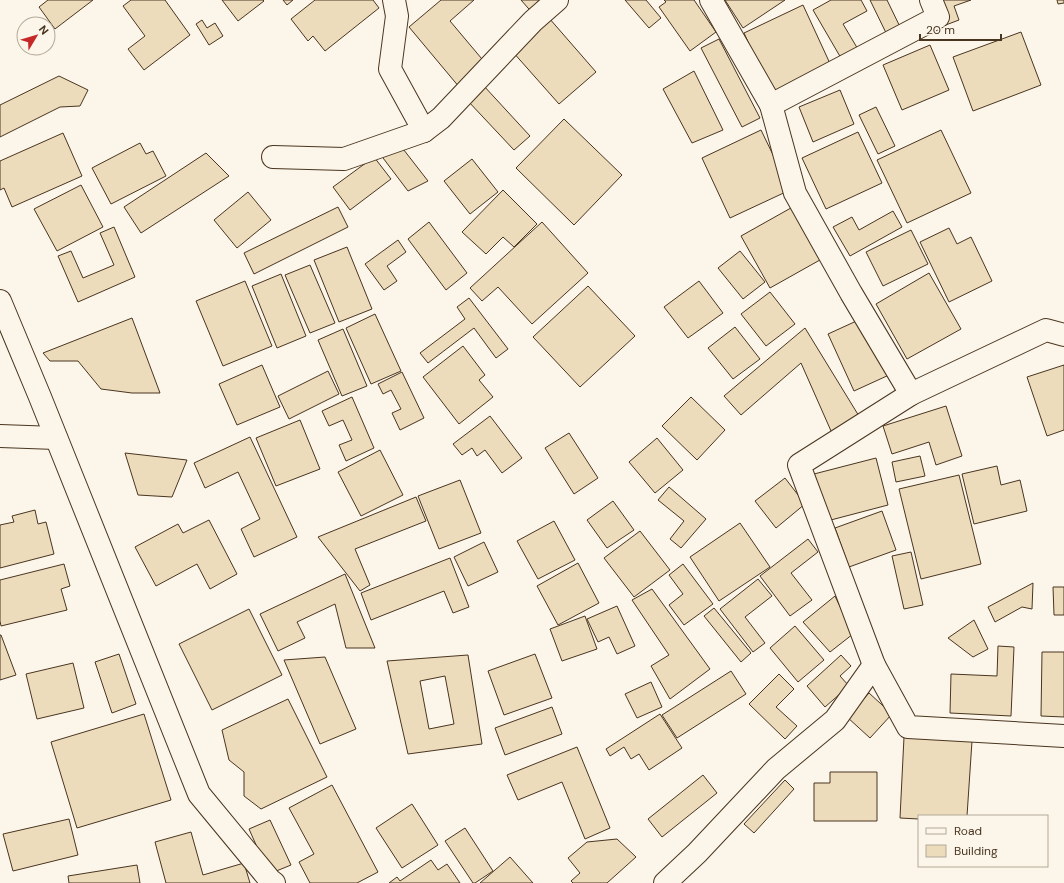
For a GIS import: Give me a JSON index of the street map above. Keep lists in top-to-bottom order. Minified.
{"legend":["Road","Building"],"scale_bar":"20 m","north":"top right"}
